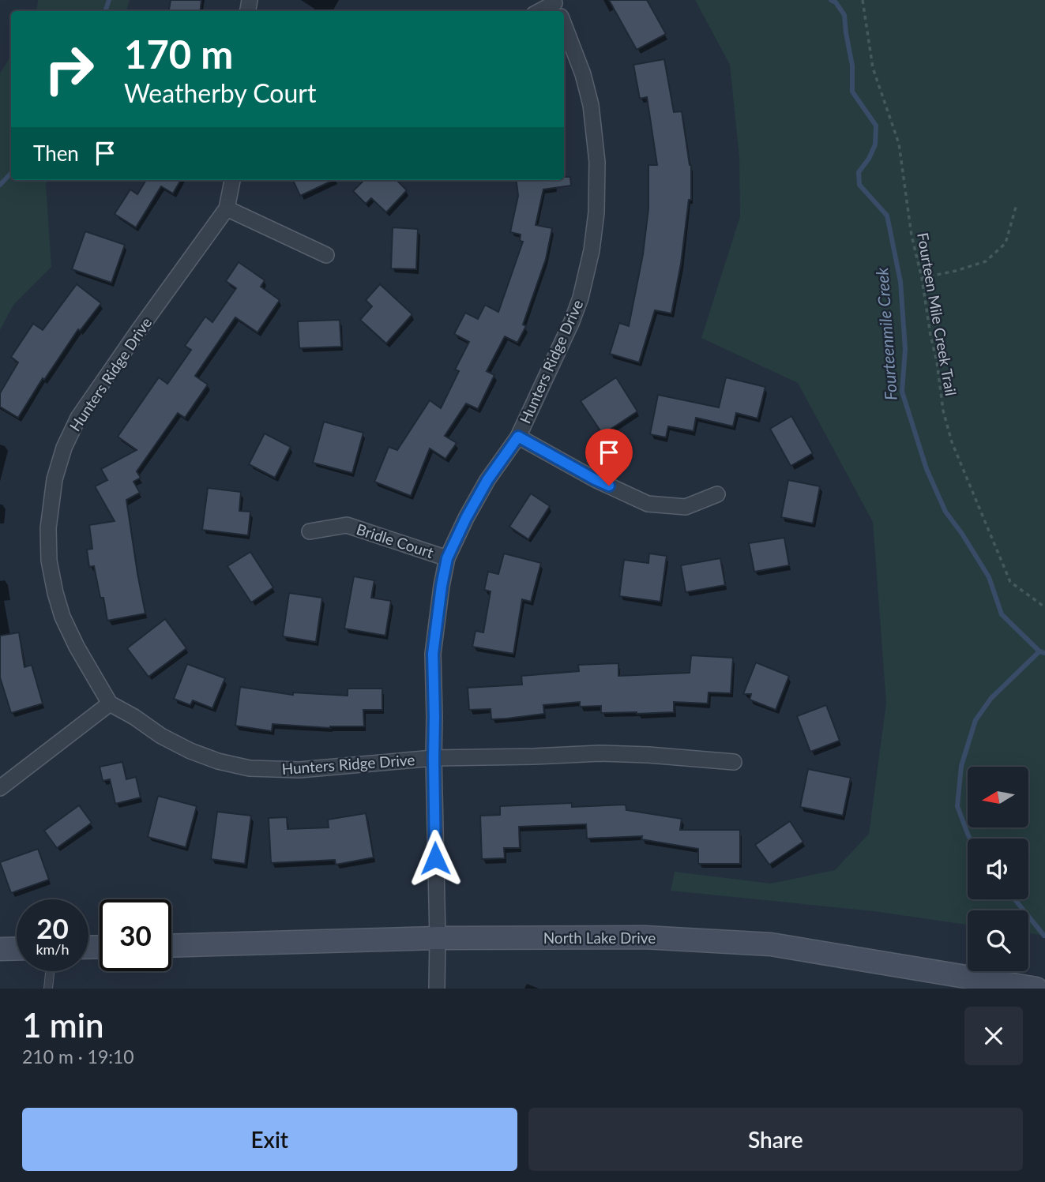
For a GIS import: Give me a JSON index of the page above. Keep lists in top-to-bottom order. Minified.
{"streets":{"main road":["North Lake Drive"],"street":["Hunters Ridge Drive","Bridle Court"],"path":["Fourteen Mile Creek Trail"]},"crossings":[["Hunters Ridge Drive","Bridle Court"],["Hunters Ridge Drive","North Lake Drive"]],"water":["Fourteenmile Creek"],"north":"left","page":{"turn":["170 m","Weatherby Court"],"then":"Then","speed":"20 km/h","limit":"30","heading":["1 min","210 m · 19:10"],"buttons":["Exit","Share"]}}
